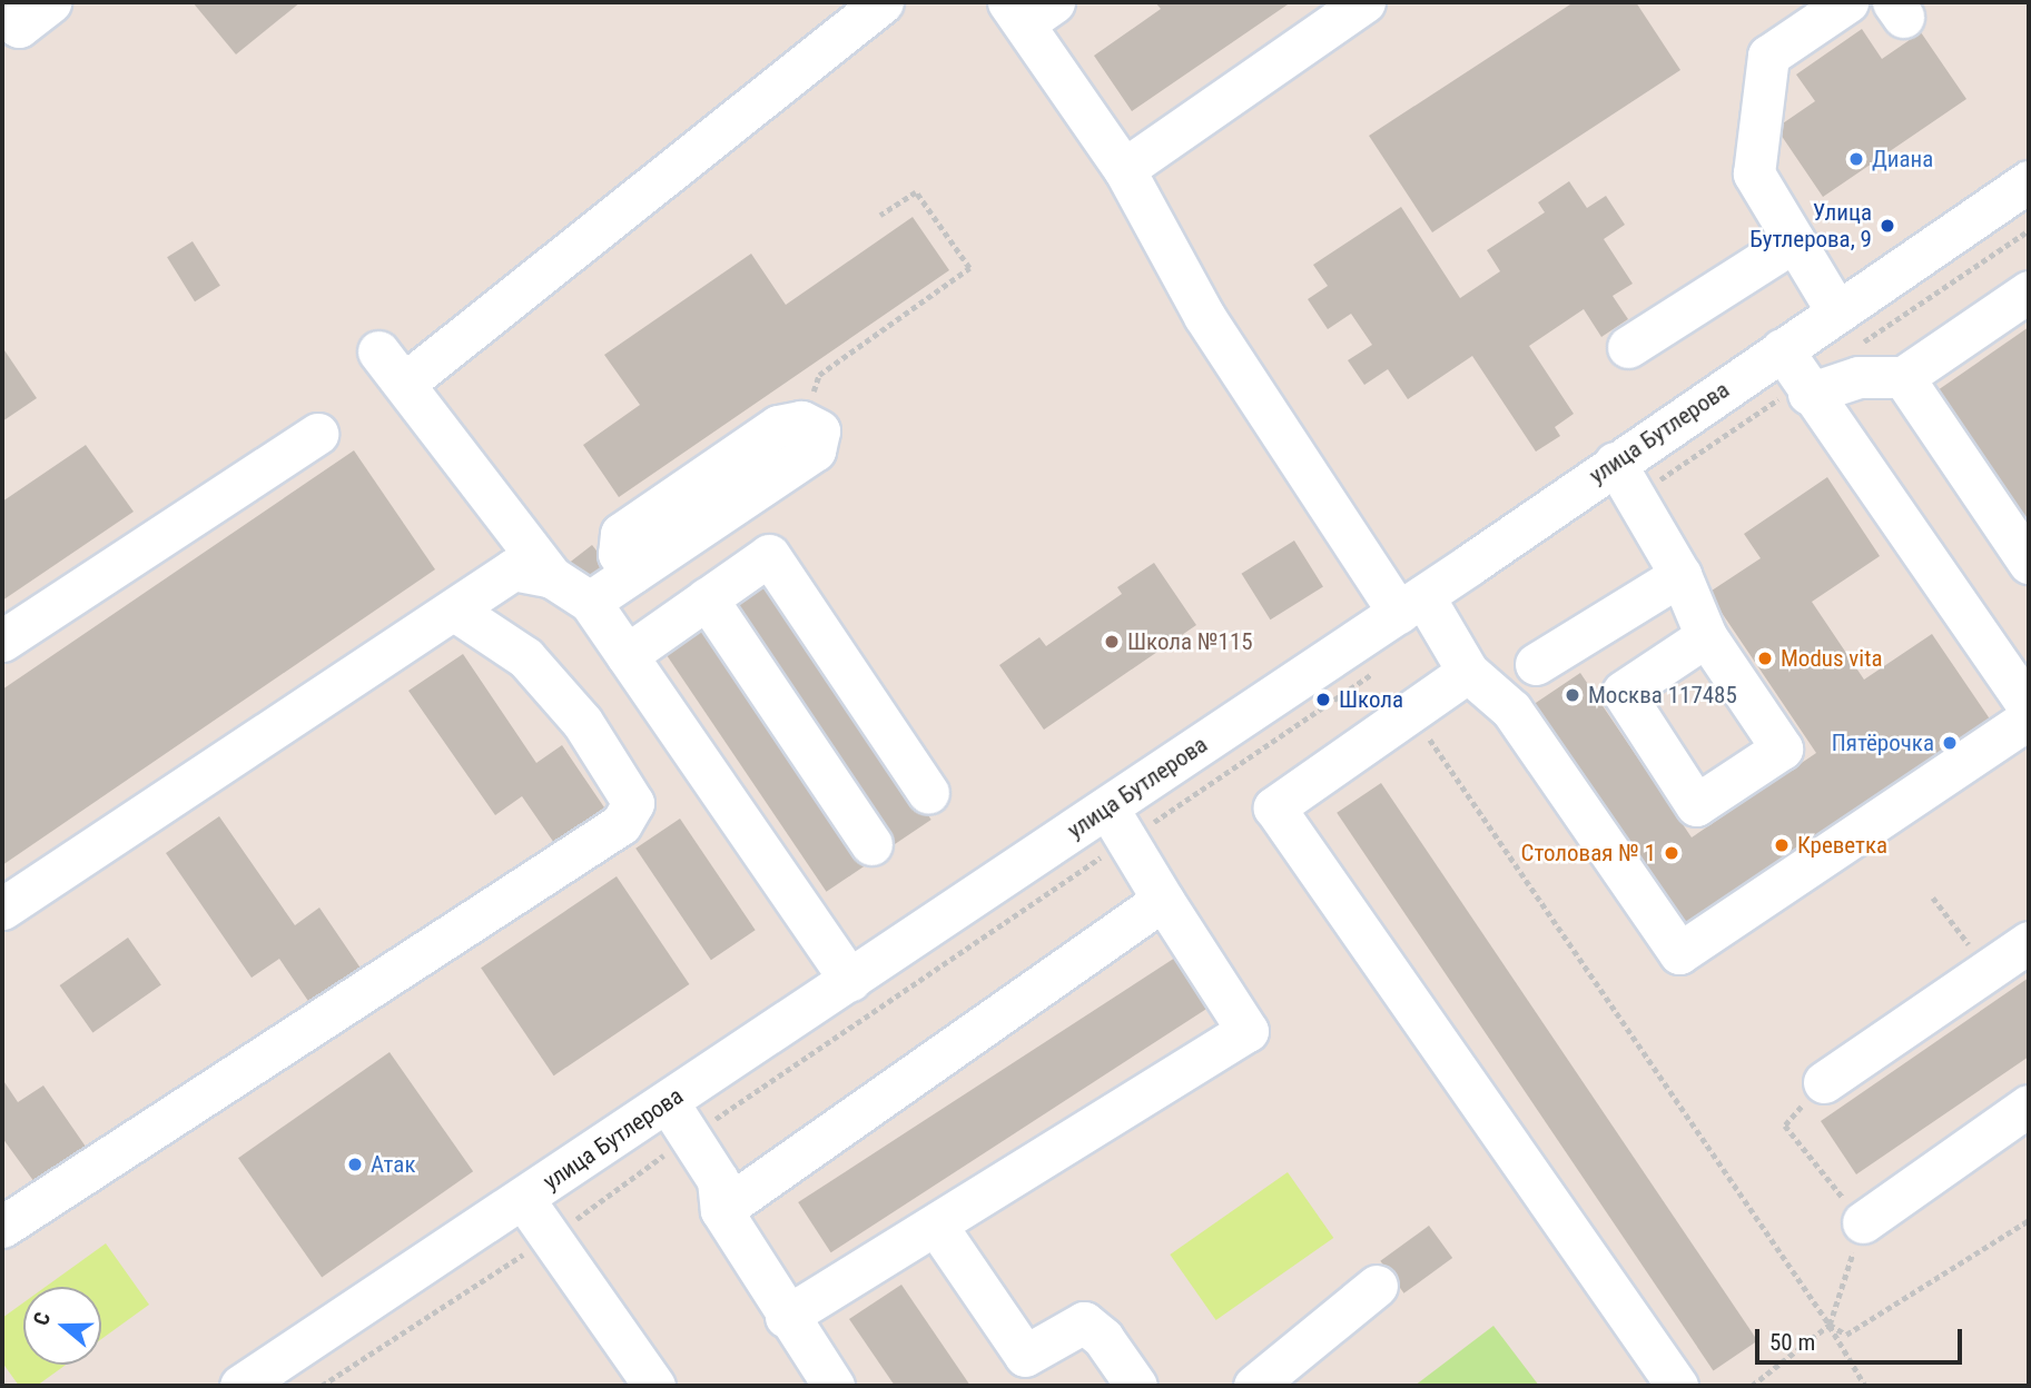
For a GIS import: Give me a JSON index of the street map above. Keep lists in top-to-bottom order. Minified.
{"streets":{"street":["улица Бутлерова"]},"places":["Диана","Улица Бутлерова, 9","Школа №115","Modus vita","Москва 117485","Школа","Пятёрочка","Креветка","Столовая № 1","Атак"],"scale_bar":"50 m","north":"left"}
